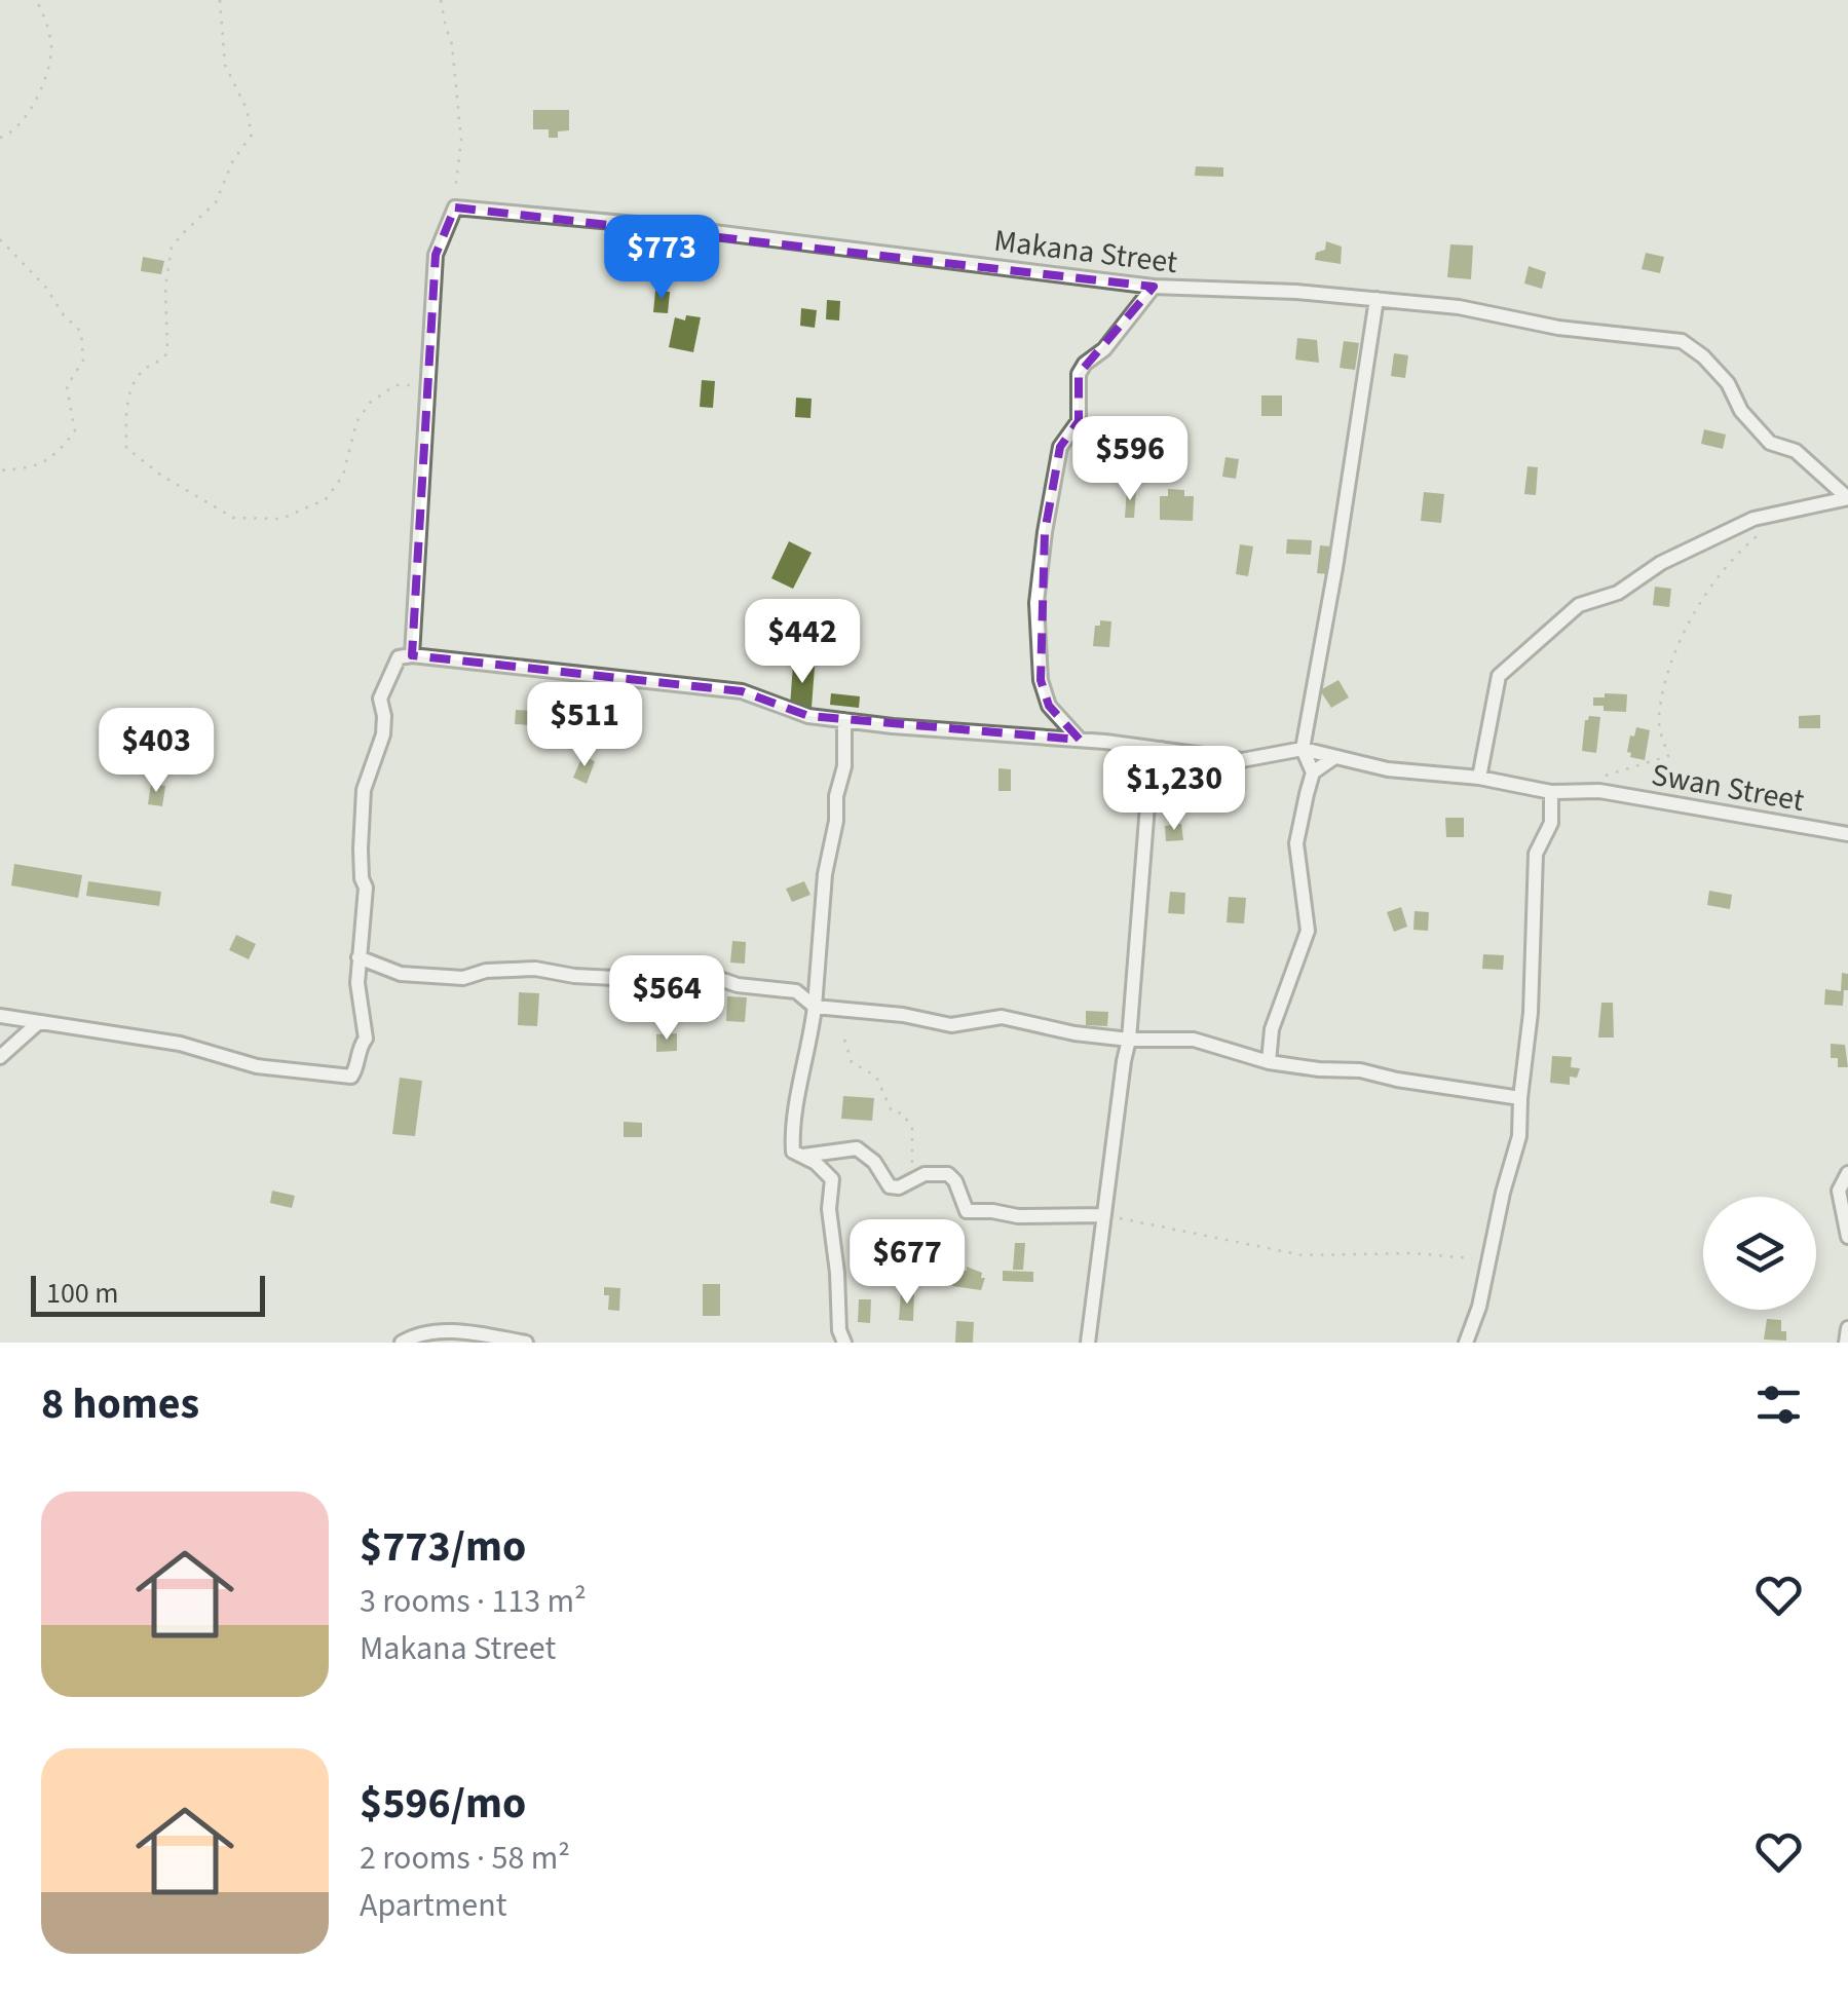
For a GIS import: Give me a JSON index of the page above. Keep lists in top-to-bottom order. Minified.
{"streets":{"street":["Makana Street","Swan Street"]},"scale_bar":"100 m","page":{"price":["$773","$596","$442","$511","$403","$1,230","$564","$677"],"scale":"100 m","heading":"8 homes","list":[{"name":"$773/mo","note":"3 rooms · 113 m² · Makana Street"},{"name":"$596/mo","note":"2 rooms · 58 m² · Apartment"}]}}
